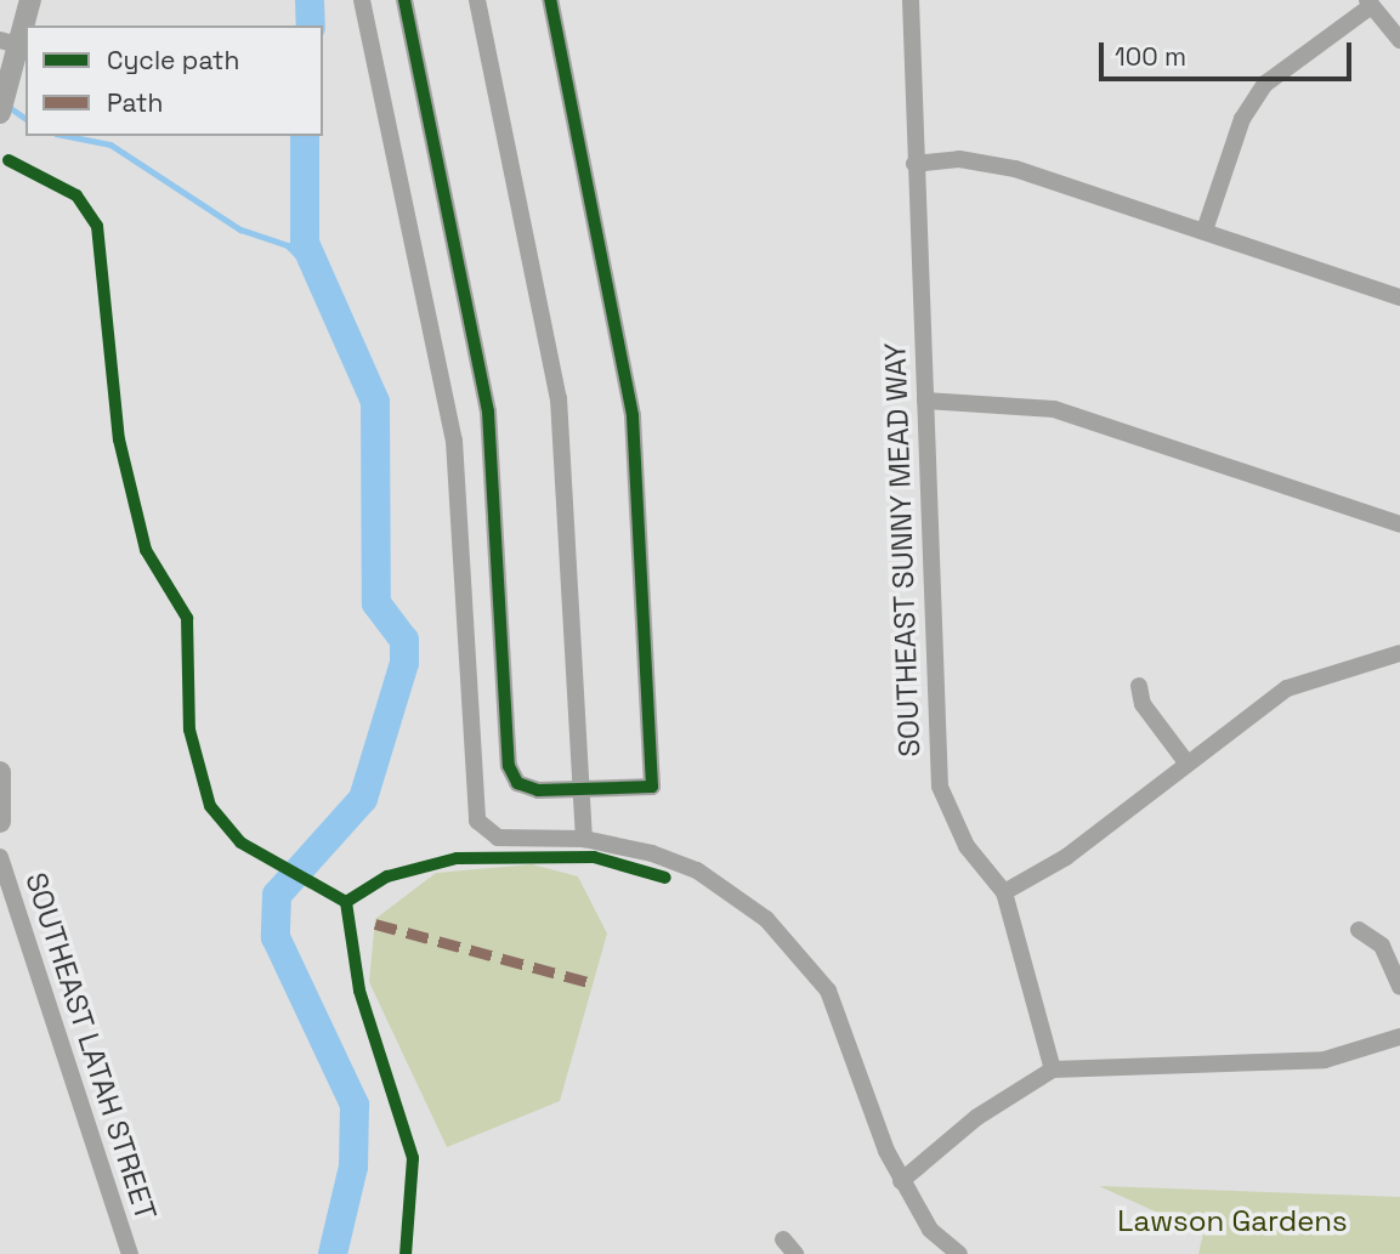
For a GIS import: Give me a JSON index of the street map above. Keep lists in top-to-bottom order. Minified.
{"streets":{"street":["SOUTHEAST SUNNY MEAD WAY","SOUTHEAST LATAH STREET"]},"parks":["Lawson Gardens"],"legend":["Cycle path","Path"],"scale_bar":"100 m"}
